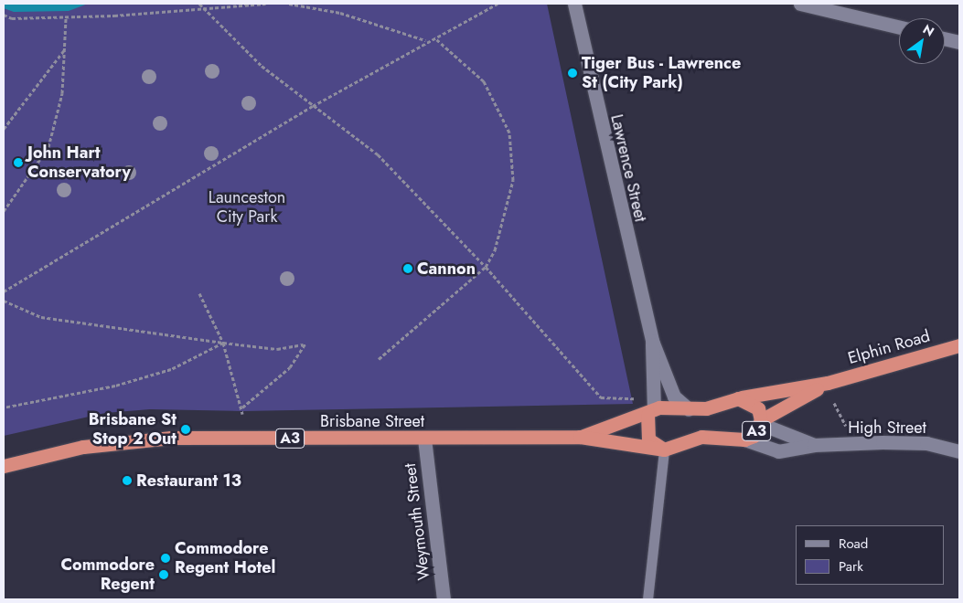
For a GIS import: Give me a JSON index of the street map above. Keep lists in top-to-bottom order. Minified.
{"streets":{"highway":["Elphin Road","Brisbane Street","A3"],"street":["Lawrence Street","High Street","Weymouth Street"]},"crossings":[["Lawrence Street","Brisbane Street"],["Lawrence Street","A3"],["Elphin Road","High Street"],["Elphin Road","A3"],["Brisbane Street","A3"],["Brisbane Street","Weymouth Street"],["High Street","A3"]],"parks":["Launceston City Park"],"places":["Tiger Bus - Lawrence St (City Park)","John Hart Conservatory","Cannon","Brisbane St Stop 2 Out","Restaurant 13","Commodore Regent Hotel","Commodore Regent"],"legend":["Road","Park"],"north":"top right"}
